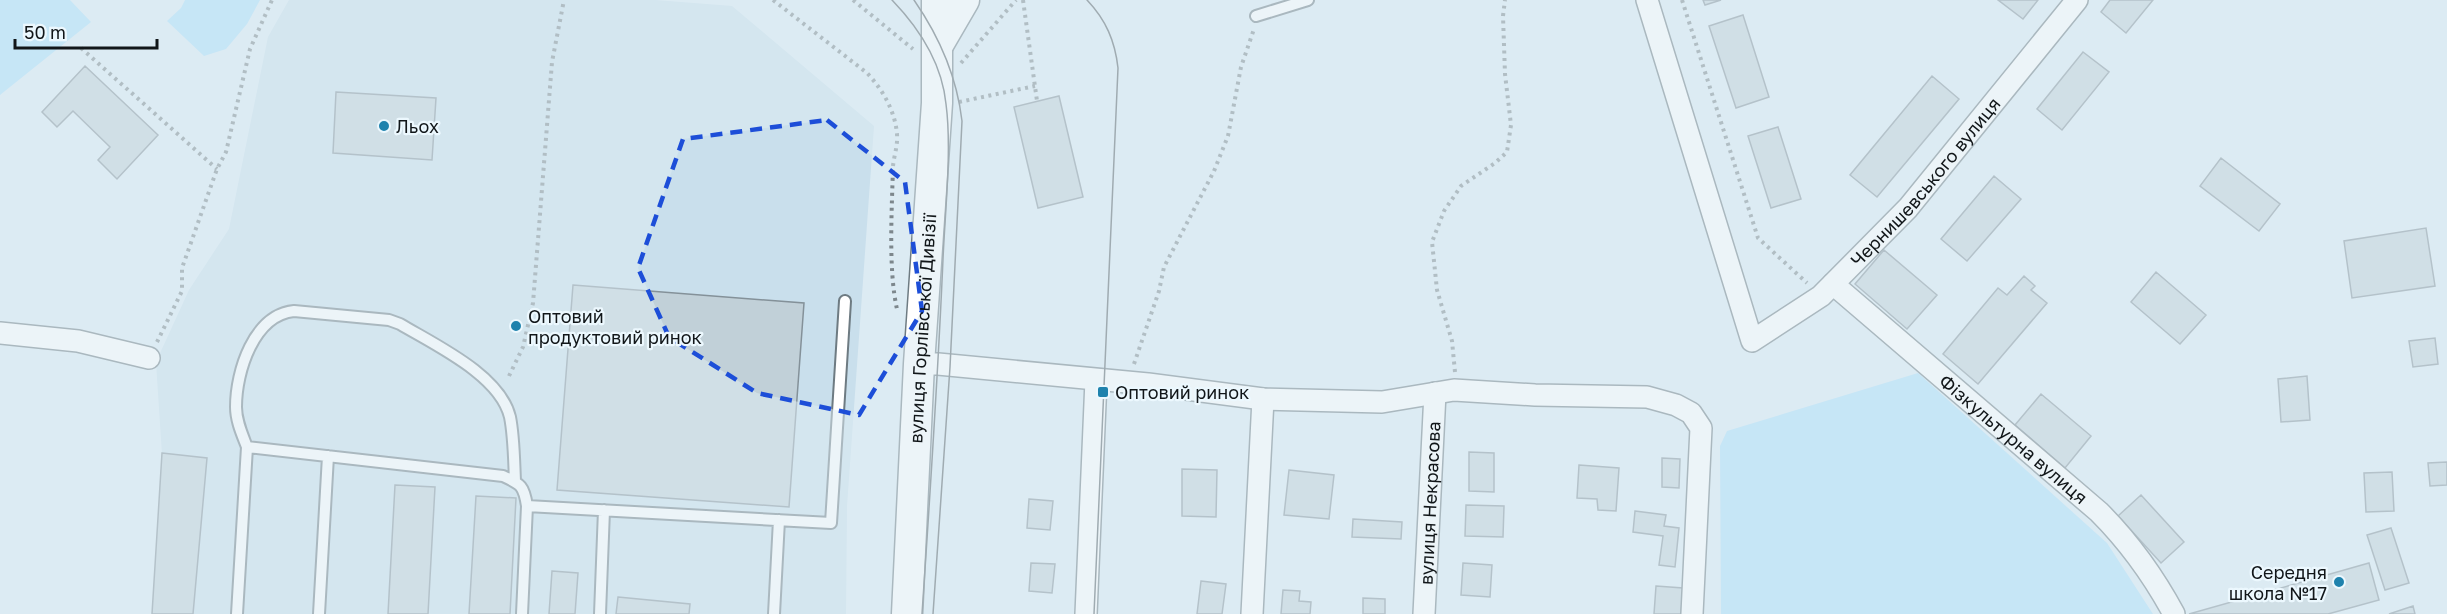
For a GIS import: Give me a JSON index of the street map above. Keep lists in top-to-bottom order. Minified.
{"streets":{"main road":["вулиця Горлівської Дивізії"],"street":["Чернишевського вулиця","Фізкультурна вулиця","вулиця Некрасова"]},"crossings":[["Чернишевського вулиця","Фізкультурна вулиця"]],"places":{"other":["Льох","Оптовий продуктовий ринок","Середня школа №17"],"transit":["Оптовий ринок"]},"scale_bar":"50 m"}
